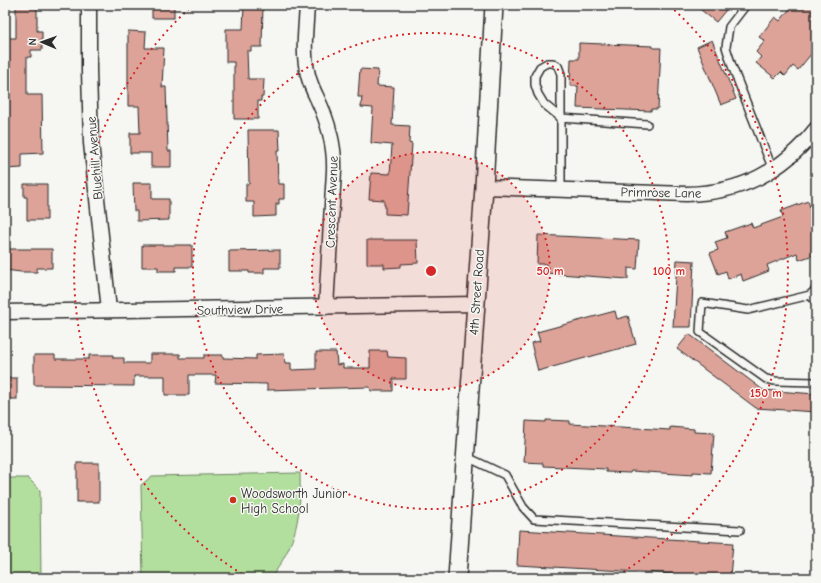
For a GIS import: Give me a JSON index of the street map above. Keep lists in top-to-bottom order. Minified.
{"streets":{"street":["Bluehill Avenue","Primrose Lane","Crescent Avenue","4th Street Road","Southview Drive"]},"crossings":[["Bluehill Avenue","Southview Drive"],["Primrose Lane","4th Street Road"],["Crescent Avenue","Southview Drive"],["4th Street Road","Southview Drive"]],"places":["Woodsworth Junior High School"],"north":"left","rings":["50 m","100 m","150 m"]}
